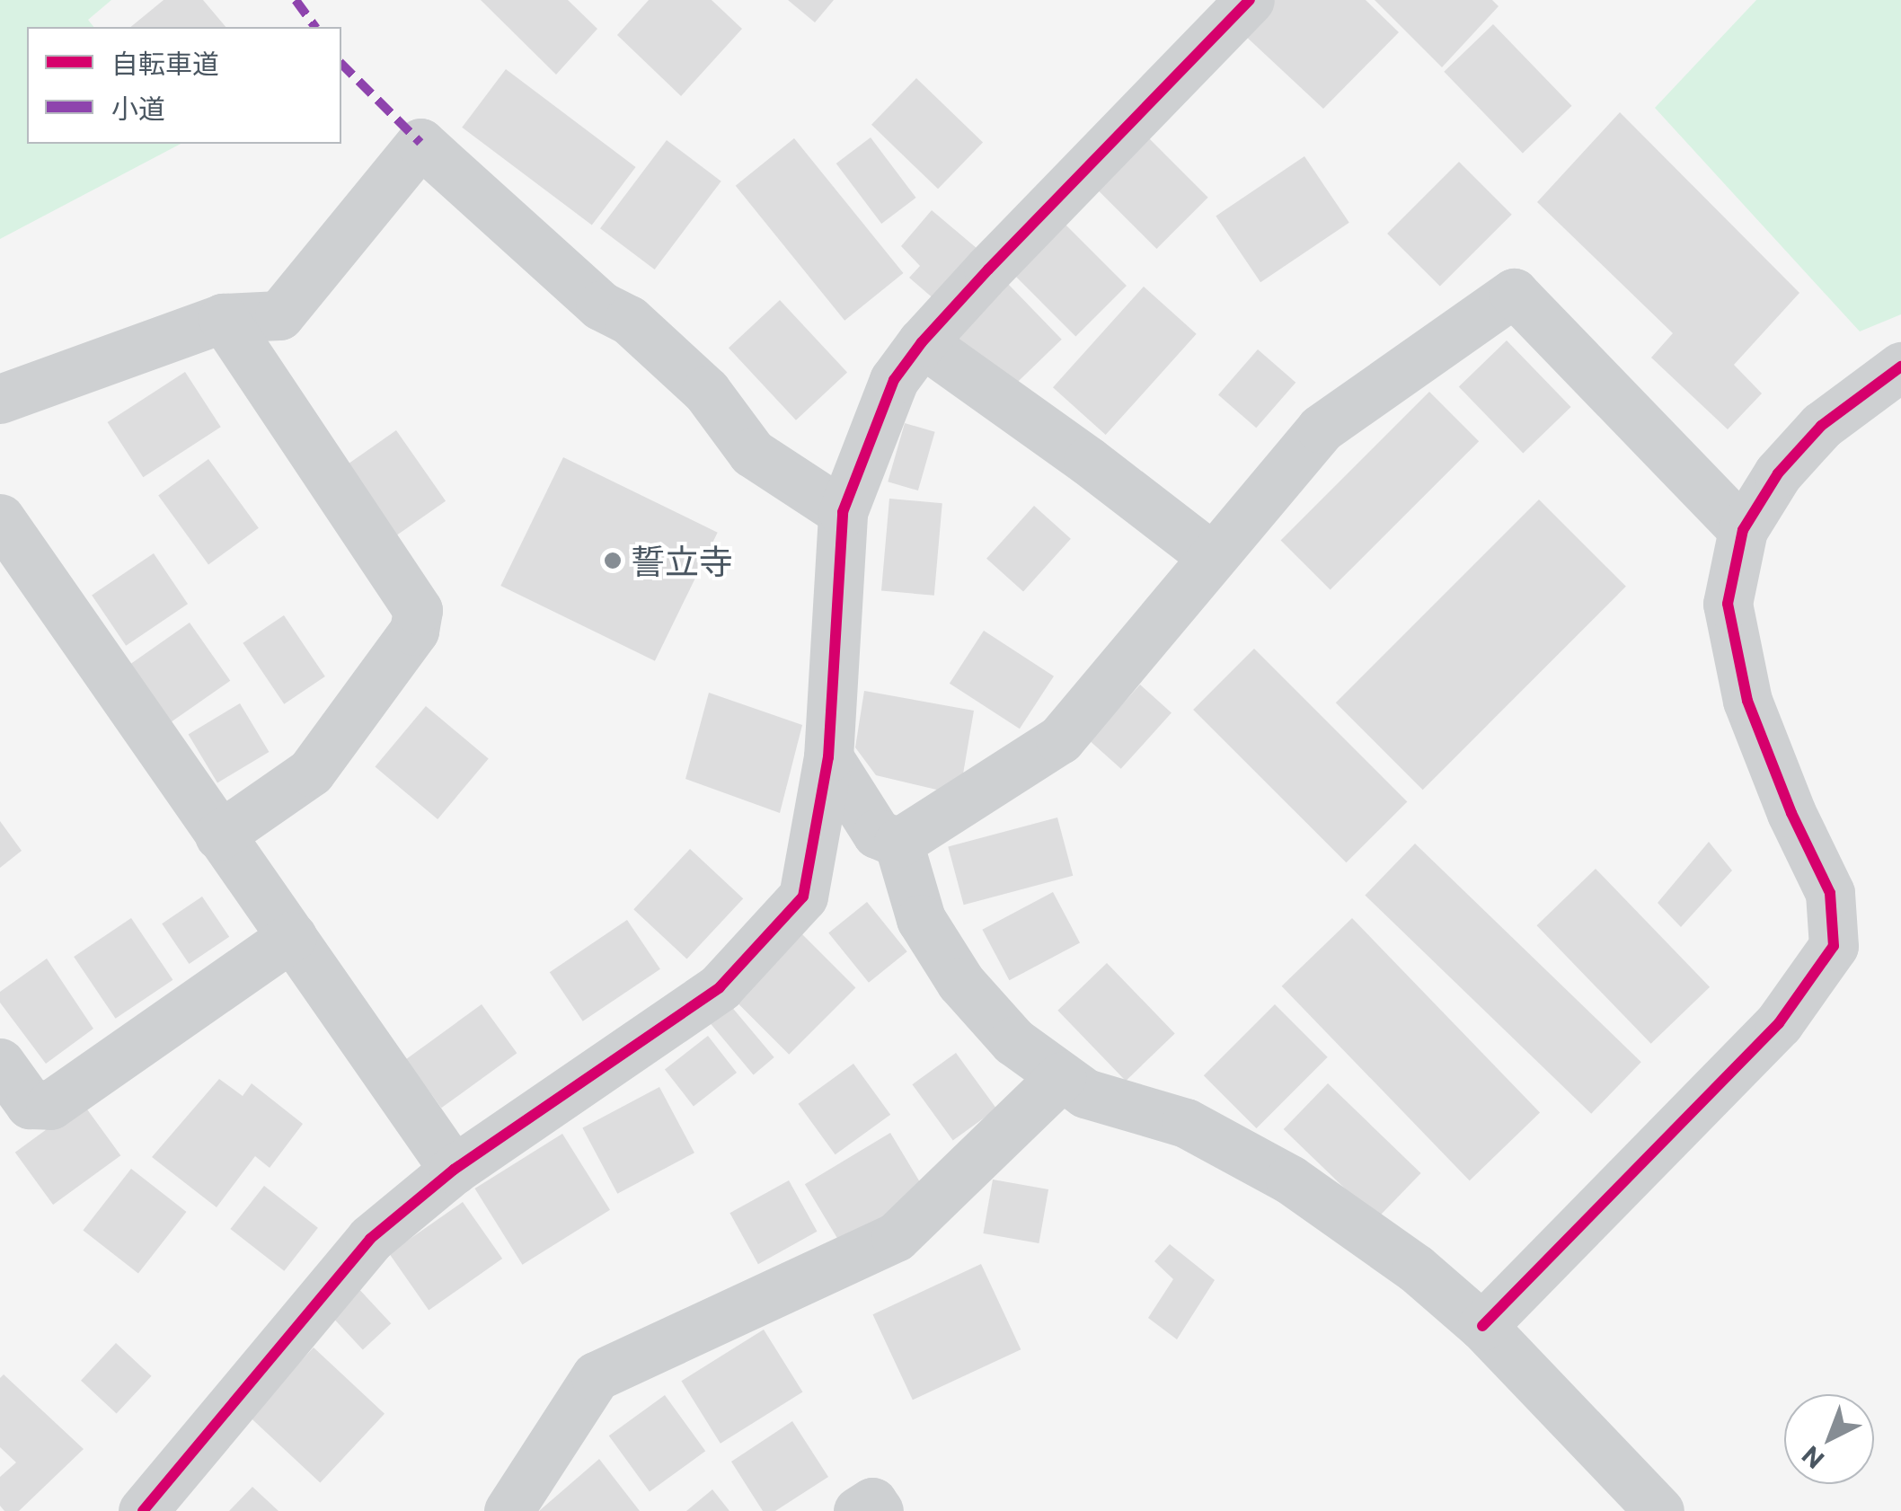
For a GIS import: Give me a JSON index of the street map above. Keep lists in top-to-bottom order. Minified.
{"places":["誓立寺"],"legend":["自転車道","小道"],"north":"bottom left"}
